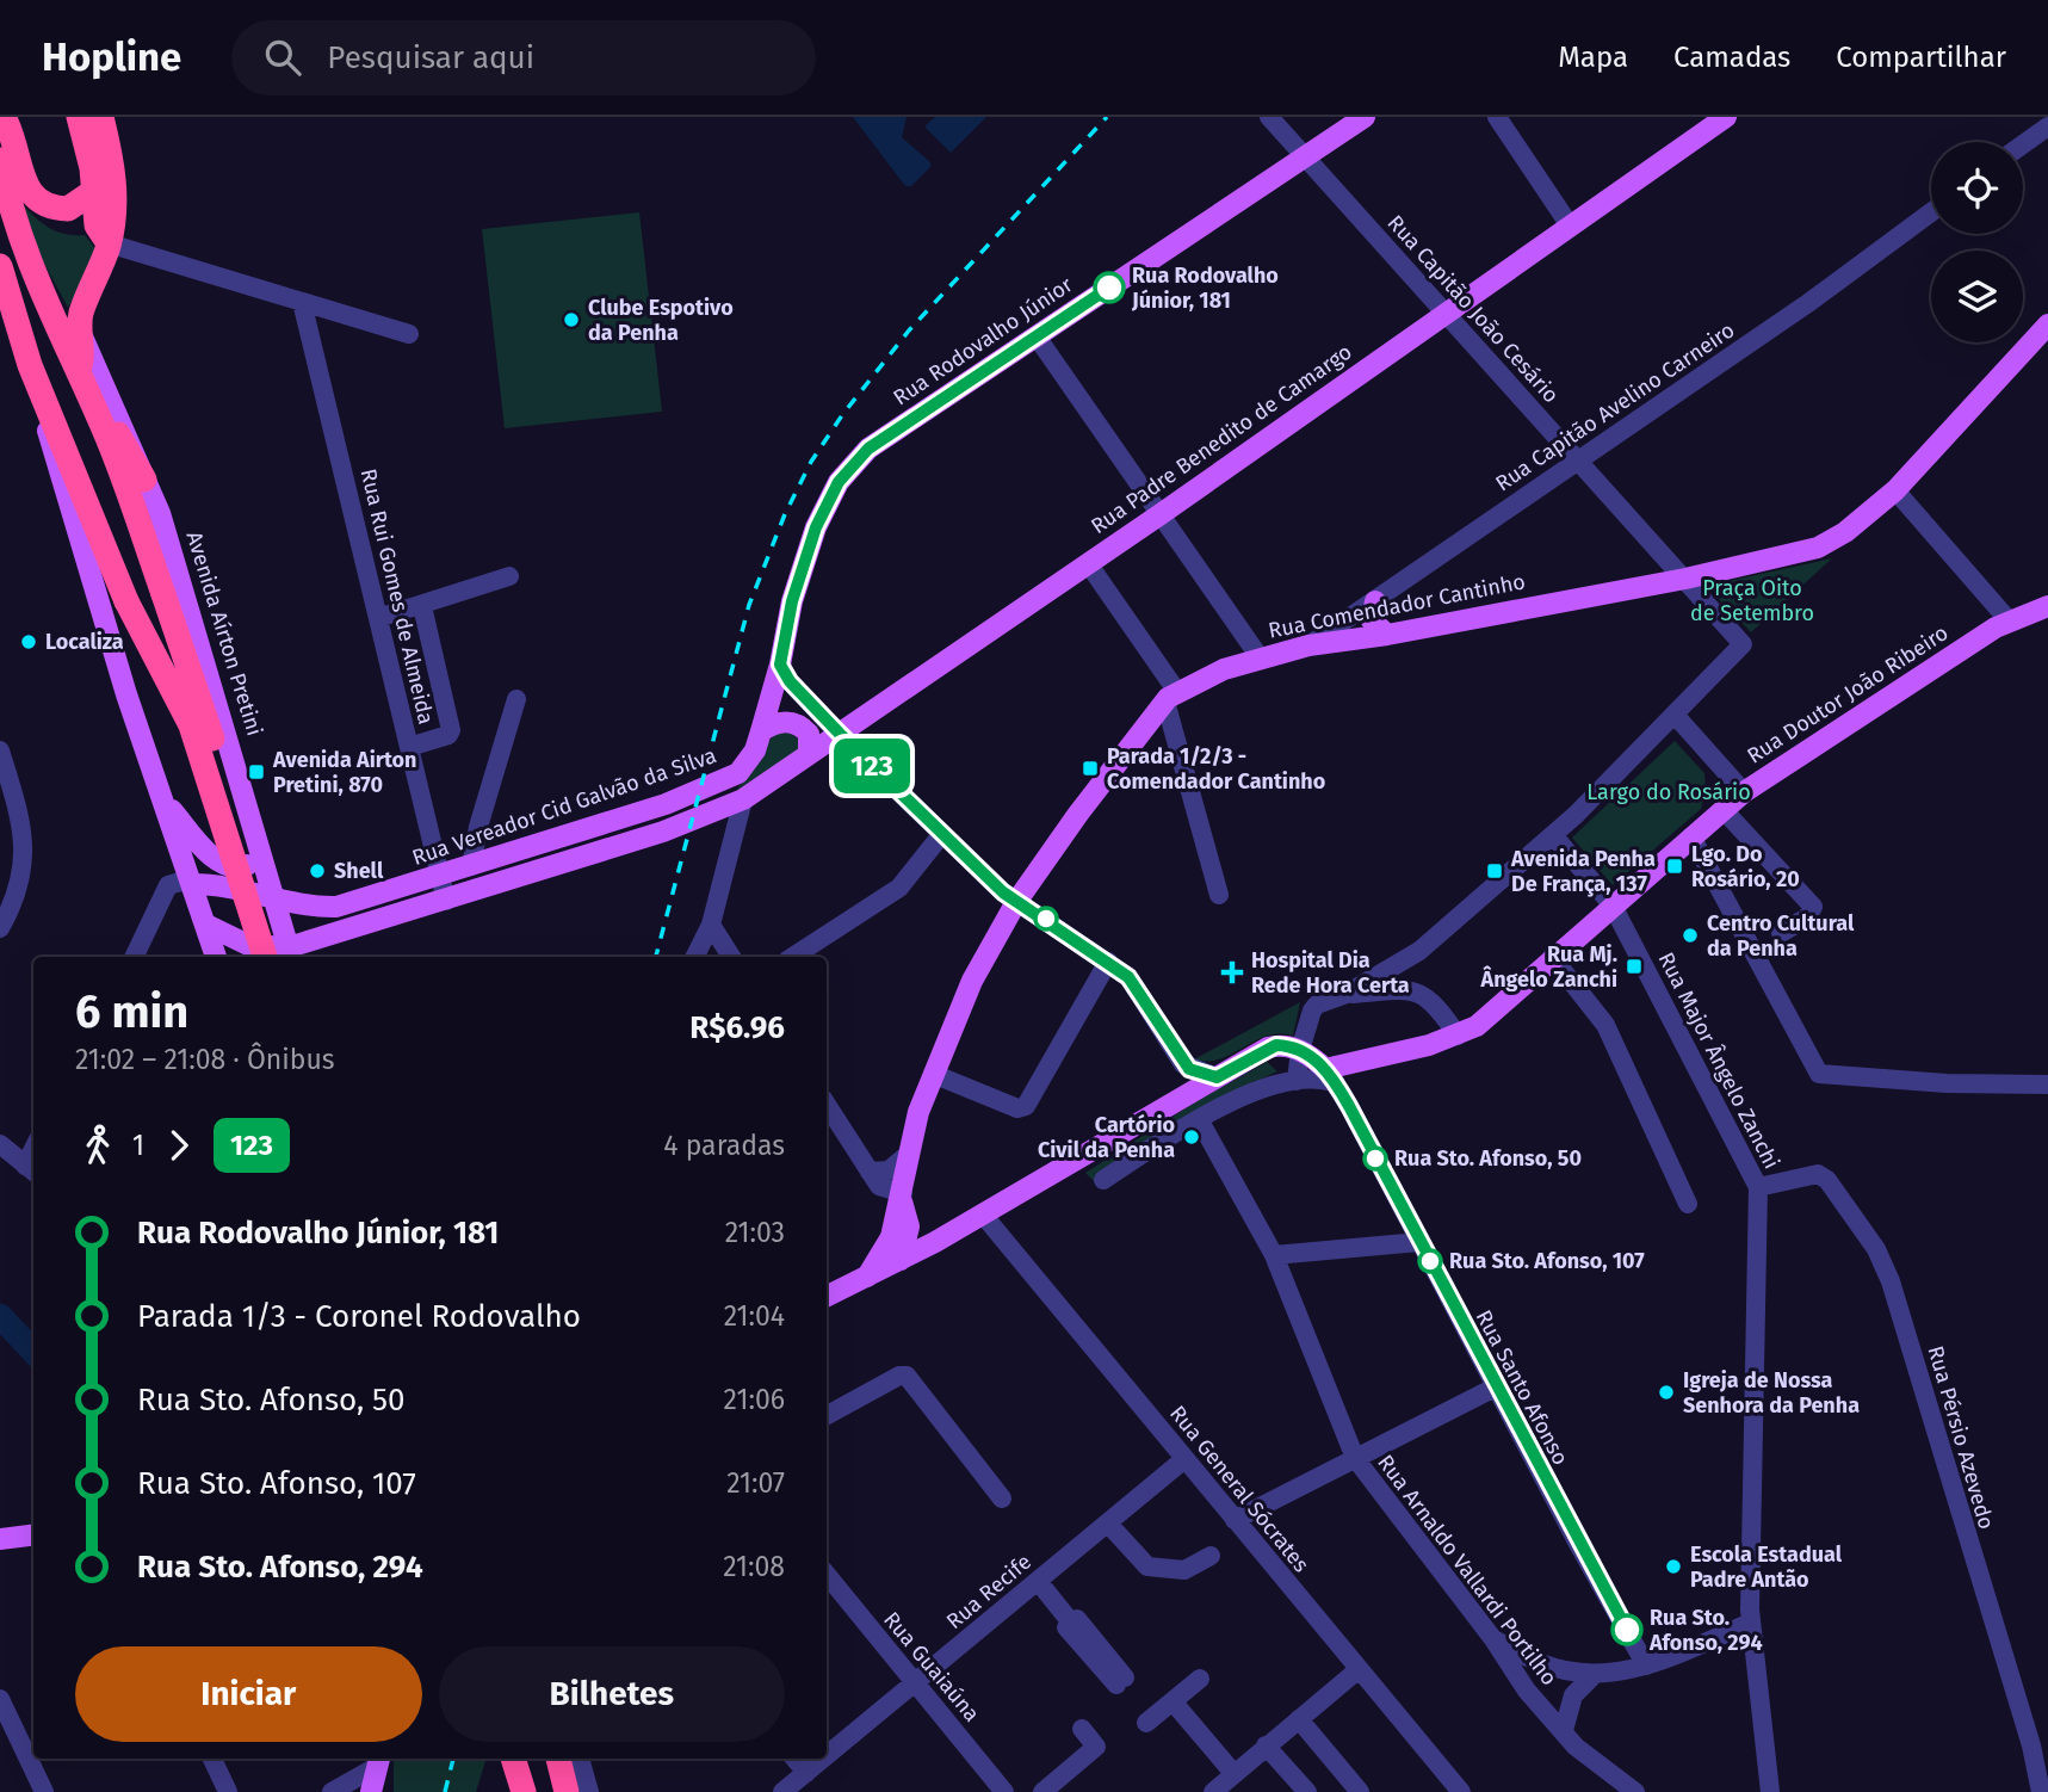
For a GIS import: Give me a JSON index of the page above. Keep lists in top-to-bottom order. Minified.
{"streets":{"main road":["Rua Rodovalho Júnior","Rua Padre Benedito de Camargo","Rua Comendador Cantinho","Avenida Aírton Pretini","Rua Doutor João Ribeiro","Rua Vereador Cid Galvão da Silva"],"street":["Rua Capitão João Cesário","Rua Capitão Avelino Carneiro","Rua Rui Gomes de Almeida","Rua Major Ângelo Zanchi","Rua Santo Afonso","Rua Pérsio Azevedo","Rua General Sócrates","Rua Arnaldo Vallardi Portilho","Rua Recife","Rua Guaiaúna"]},"crossings":[["Rua Capitão João Cesário","Rua Rodovalho Júnior"],["Rua Capitão João Cesário","Rua Capitão Avelino Carneiro"],["Rua Capitão João Cesário","Rua Padre Benedito de Camargo"],["Rua Capitão João Cesário","Rua Comendador Cantinho"],["Rua Rodovalho Júnior","Rua Vereador Cid Galvão da Silva"],["Rua Capitão Avelino Carneiro","Rua Comendador Cantinho"],["Rua Rui Gomes de Almeida","Rua Vereador Cid Galvão da Silva"],["Avenida Aírton Pretini","Rua Vereador Cid Galvão da Silva"],["Rua Doutor João Ribeiro","Rua Major Ângelo Zanchi"],["Rua Major Ângelo Zanchi","Rua Pérsio Azevedo"],["Rua General Sócrates","Rua Recife"],["Rua Recife","Rua Guaiaúna"]],"parks":["Praça Oito de Setembro","Largo do Rosário"],"places":{"other":["Rua Rodovalho Júnior, 181","Clube Espotivo da Penha","Localiza","Shell","Centro Cultural da Penha","Cartório Civil da Penha","Rua Sto. Afonso, 50","Rua Sto. Afonso, 107","Igreja de Nossa Senhora da Penha","Escola Estadual Padre Antão","Rua Sto. Afonso, 294"],"transit":["Parada 1/2/3 - Comendador Cantinho","Avenida Airton Pretini, 870","Lgo. Do Rosário, 20","Avenida Penha De França, 137","Rua Mj. Ângelo Zanchi"],"health":["Hospital Dia Rede Hora Certa"]},"lines":["bus line 123"],"page":{"header":"Hopline","search":"Pesquisar aqui","nav":["Mapa","Camadas","Compartilhar"],"on_map":"123","heading":["6 min","21:02 – 21:08 · Ônibus","R$6.96"],"legs":["1","123","4 paradas"],"list":[{"name":"Rua Rodovalho Júnior, 181","value":"21:03"},{"name":"Parada 1/3 - Coronel Rodovalho","value":"21:04"},{"name":"Rua Sto. Afonso, 50","value":"21:06"},{"name":"Rua Sto. Afonso, 107","value":"21:07"},{"name":"Rua Sto. Afonso, 294","value":"21:08"}],"buttons":["Iniciar","Bilhetes"]}}
